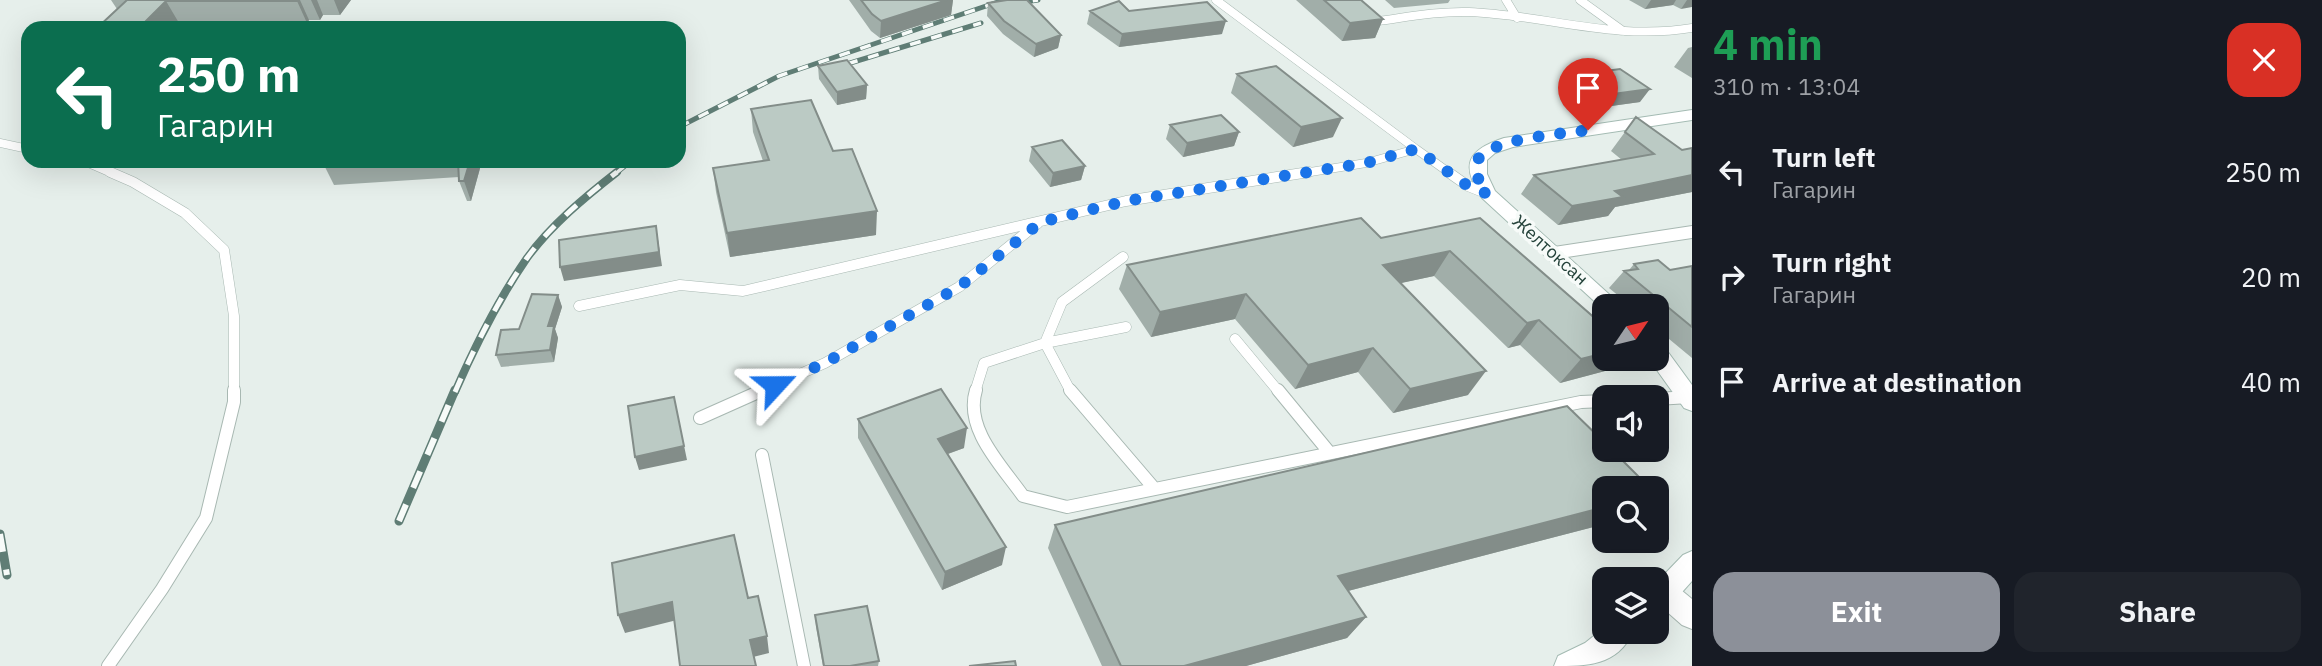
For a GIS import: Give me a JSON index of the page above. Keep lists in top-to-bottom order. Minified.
{"streets":{"main road":["Желтоксан"]},"north":"top right","page":{"heading":["4 min","310 m · 13:04"],"turn":["250 m","Гагарин"],"list":[{"name":"Turn left","note":"Гагарин","value":"250 m"},{"name":"Turn right","note":"Гагарин","value":"20 m"},{"name":"Arrive at destination","value":"40 m"}],"buttons":["Exit","Share"]}}
